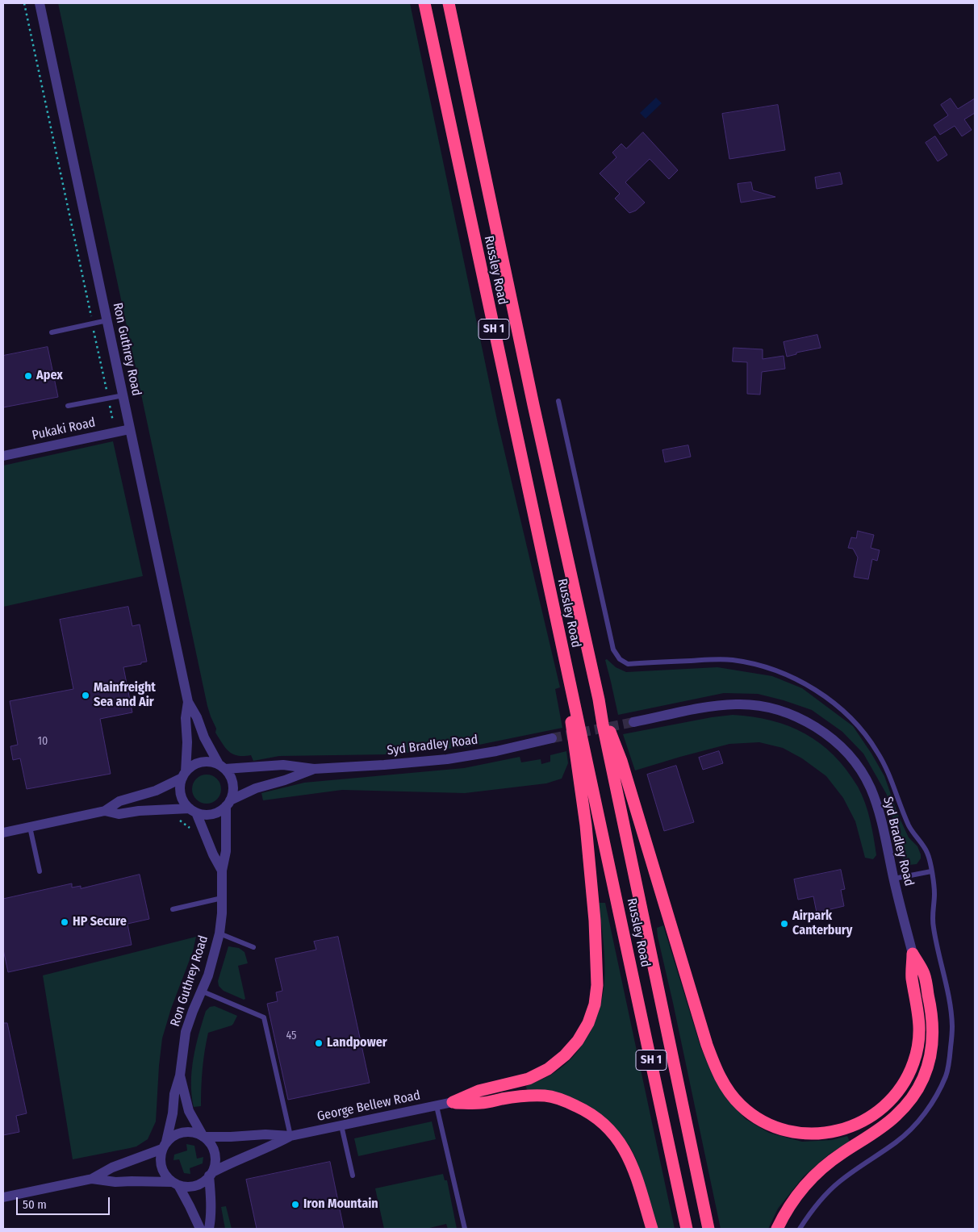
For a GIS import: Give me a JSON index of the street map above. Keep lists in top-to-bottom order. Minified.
{"streets":{"highway":["Russley Road","SH 1"],"street":["Ron Guthrey Road","Pukaki Road","Syd Bradley Road","George Bellew Road"]},"crossings":[["Ron Guthrey Road","Pukaki Road"],["Ron Guthrey Road","Syd Bradley Road"],["Ron Guthrey Road","George Bellew Road"]],"places":["Apex","Mainfreight Sea and Air","HP Secure","Airpark Canterbury","Landpower","Iron Mountain"],"house_numbers":["10","45"],"scale_bar":"50 m"}
